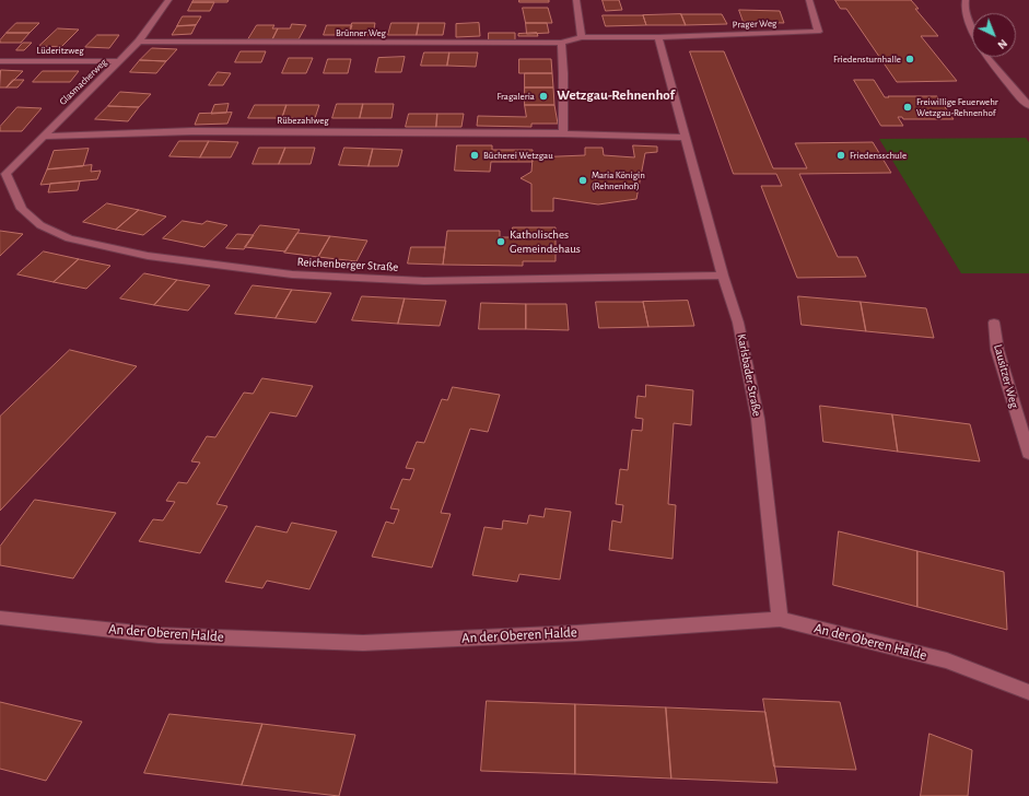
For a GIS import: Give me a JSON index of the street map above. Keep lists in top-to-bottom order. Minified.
{"streets":{"street":["Prager Weg","Brünner Weg","Lüderitzweg","Glasmacherweg","Rübezahlweg","Reichenberger Straße","Karlsbader Straße","Lausitzer Weg","An der Oberen Halde"]},"crossings":[["Prager Weg","Karlsbader Straße"],["Brünner Weg","Glasmacherweg"],["Lüderitzweg","Glasmacherweg"],["Glasmacherweg","Rübezahlweg"],["Glasmacherweg","Reichenberger Straße"],["Reichenberger Straße","Karlsbader Straße"],["Karlsbader Straße","An der Oberen Halde"]],"districts":["Wetzgau-Rehnenhof"],"places":["Friedensturnhalle","Fragaleria","Freiwillige Feuerwehr Wetzgau-Rehnenhof","Bücherei Wetzgau","Friedensschule","Maria Königin (Rehnenhof)","Katholisches Gemeindehaus"],"north":"bottom right"}
